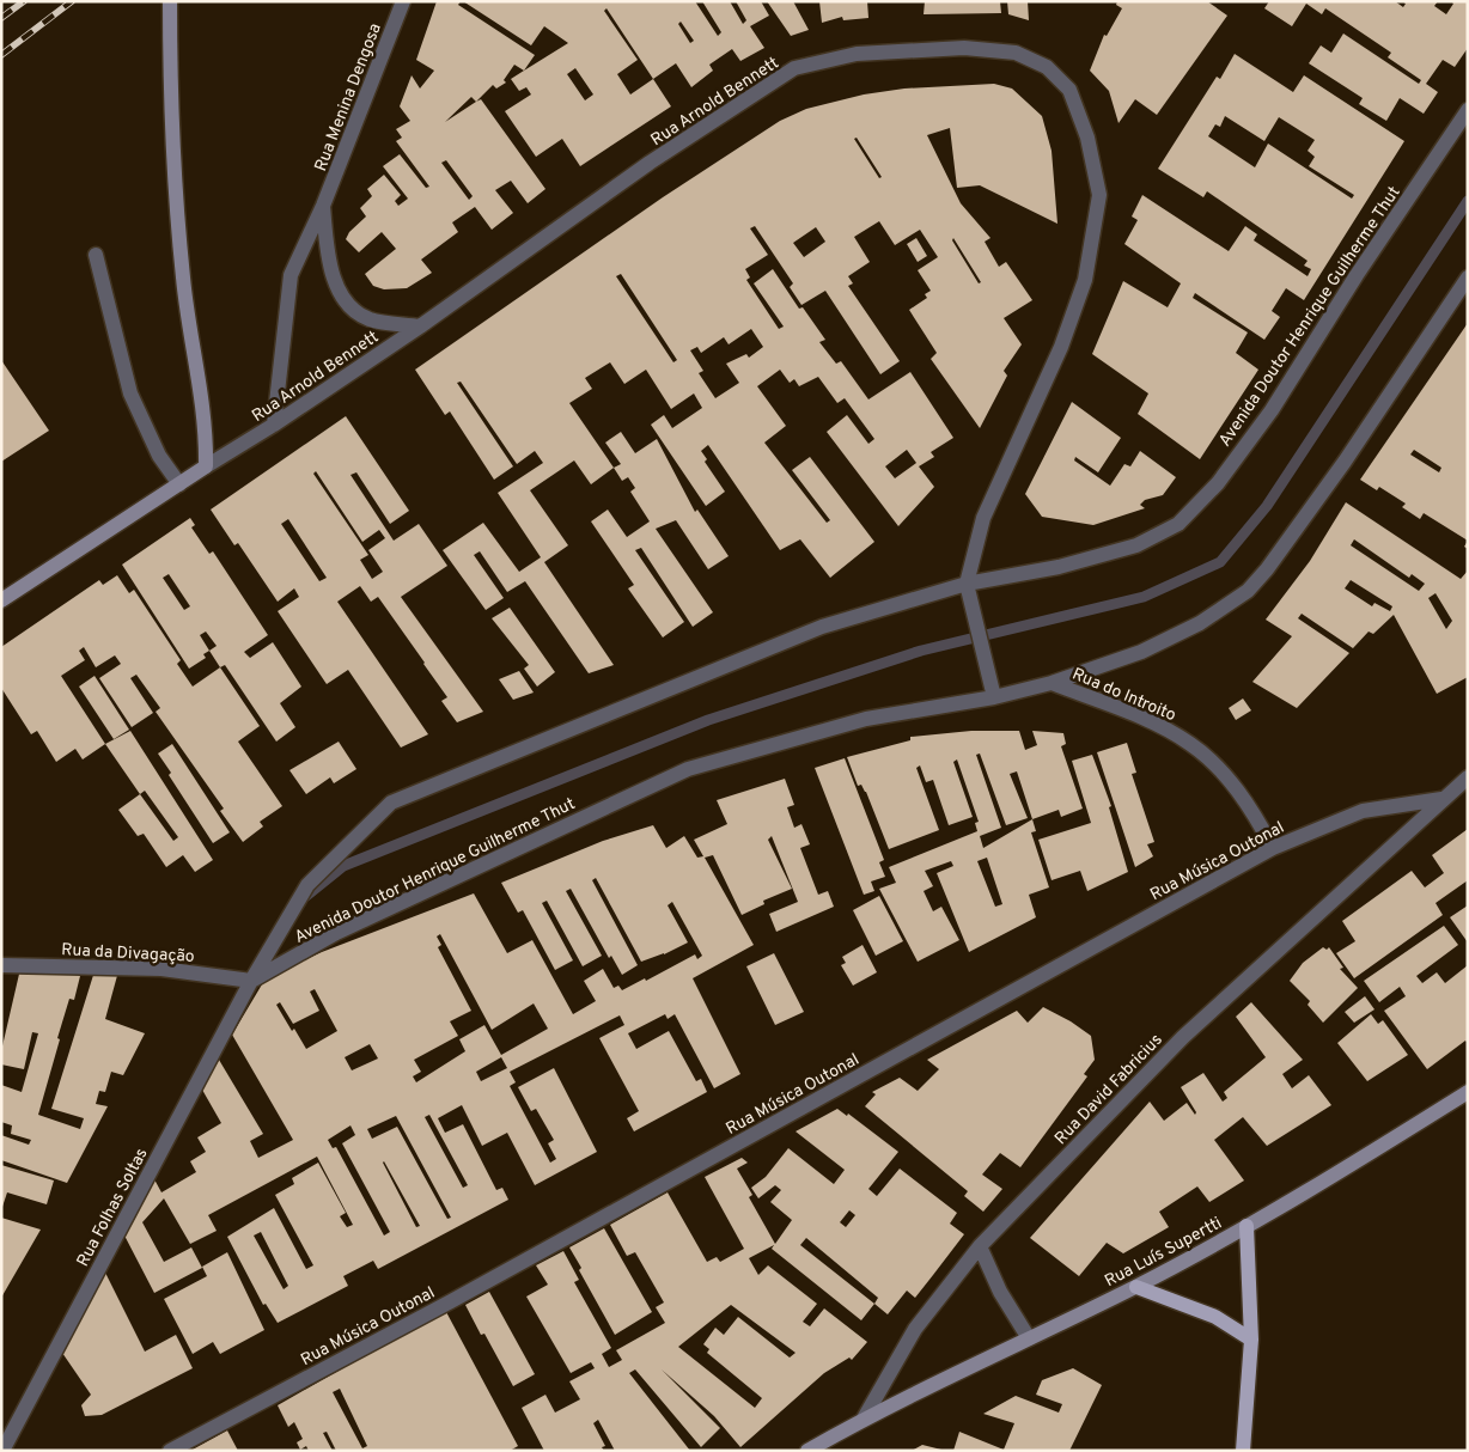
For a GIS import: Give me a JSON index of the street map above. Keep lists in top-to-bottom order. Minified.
{"streets":{"street":["Rua Menina Dengosa","Rua Arnold Bennett","Avenida Doutor Henrique Guilherme Thut","Rua do Introito","Rua Música Outonal","Rua da Divagação","Rua David Fabricius","Rua Folhas Soltas","Rua Luís Supertti"]},"crossings":[["Rua Menina Dengosa","Rua Arnold Bennett"],["Rua Arnold Bennett","Avenida Doutor Henrique Guilherme Thut"],["Avenida Doutor Henrique Guilherme Thut","Rua do Introito"],["Avenida Doutor Henrique Guilherme Thut","Rua da Divagação"],["Avenida Doutor Henrique Guilherme Thut","Rua Folhas Soltas"],["Rua do Introito","Rua Música Outonal"],["Rua Música Outonal","Rua David Fabricius"],["Rua da Divagação","Rua Folhas Soltas"],["Rua David Fabricius","Rua Luís Supertti"]]}
